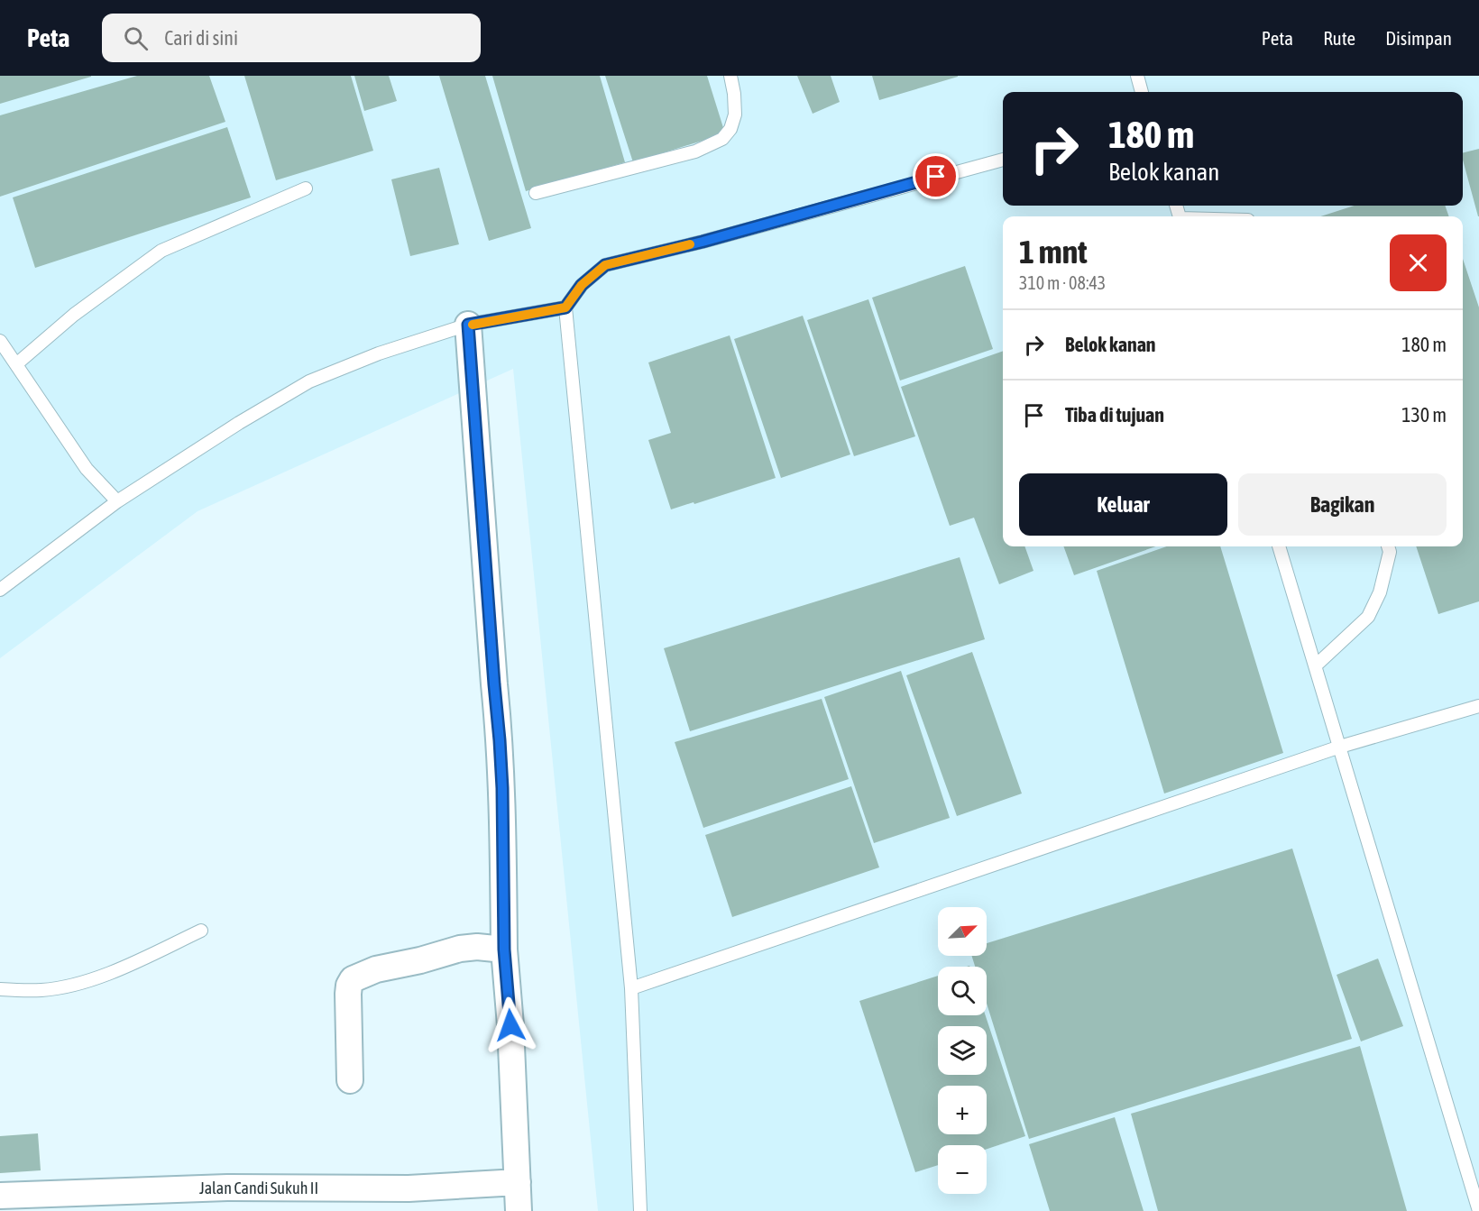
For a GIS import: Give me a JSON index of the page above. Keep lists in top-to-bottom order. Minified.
{"streets":{"street":["Jalan Candi Sukuh II"]},"north":"top right","page":{"header":"Peta","search":"Cari di sini","nav":["Peta","Rute","Disimpan"],"turn":["180 m","Belok kanan"],"heading":["1 mnt","310 m · 08:43"],"list":[{"name":"Belok kanan","value":"180 m"},{"name":"Tiba di tujuan","value":"130 m"}],"buttons":["Keluar","Bagikan"],"map_buttons":["+","−"]}}
